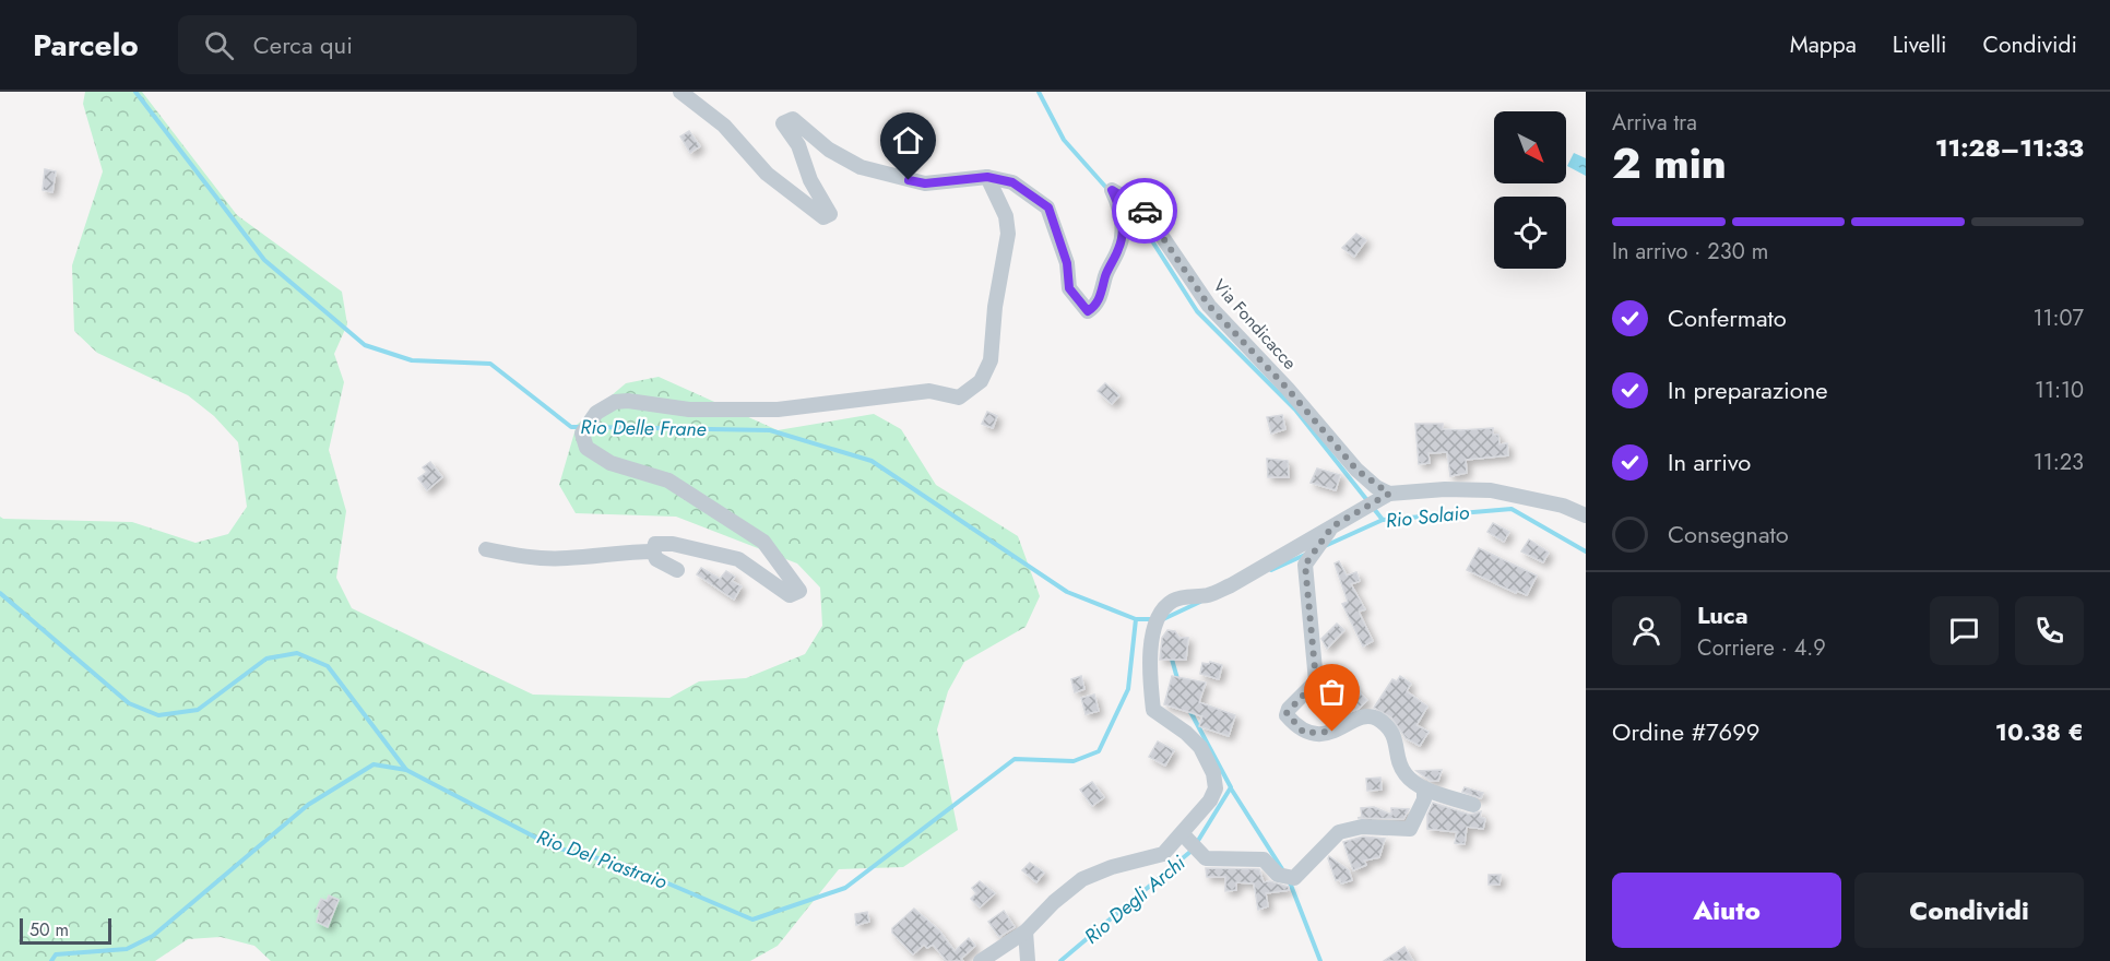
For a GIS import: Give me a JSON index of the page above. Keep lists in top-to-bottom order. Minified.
{"streets":{"street":["Via Fondicacce"]},"water":["Rio Delle Frane","Rio Solaio","Rio Del Piastraio","Rio Degli Archi"],"scale_bar":"50 m","north":"bottom right","page":{"header":"Parcelo","search":"Cerca qui","nav":["Mappa","Livelli","Condividi"],"heading":["2 min","Arriva tra","11:28–11:33"],"panel":["Luca","Corriere · 4.9","Ordine #7699","10.38 €"],"bar":"In arrivo · 230 m","list":[["Confermato","11:07"],["In preparazione","11:10"],["In arrivo","11:23"],"Consegnato"],"buttons":["Aiuto","Condividi"],"scale":"50 m"}}
